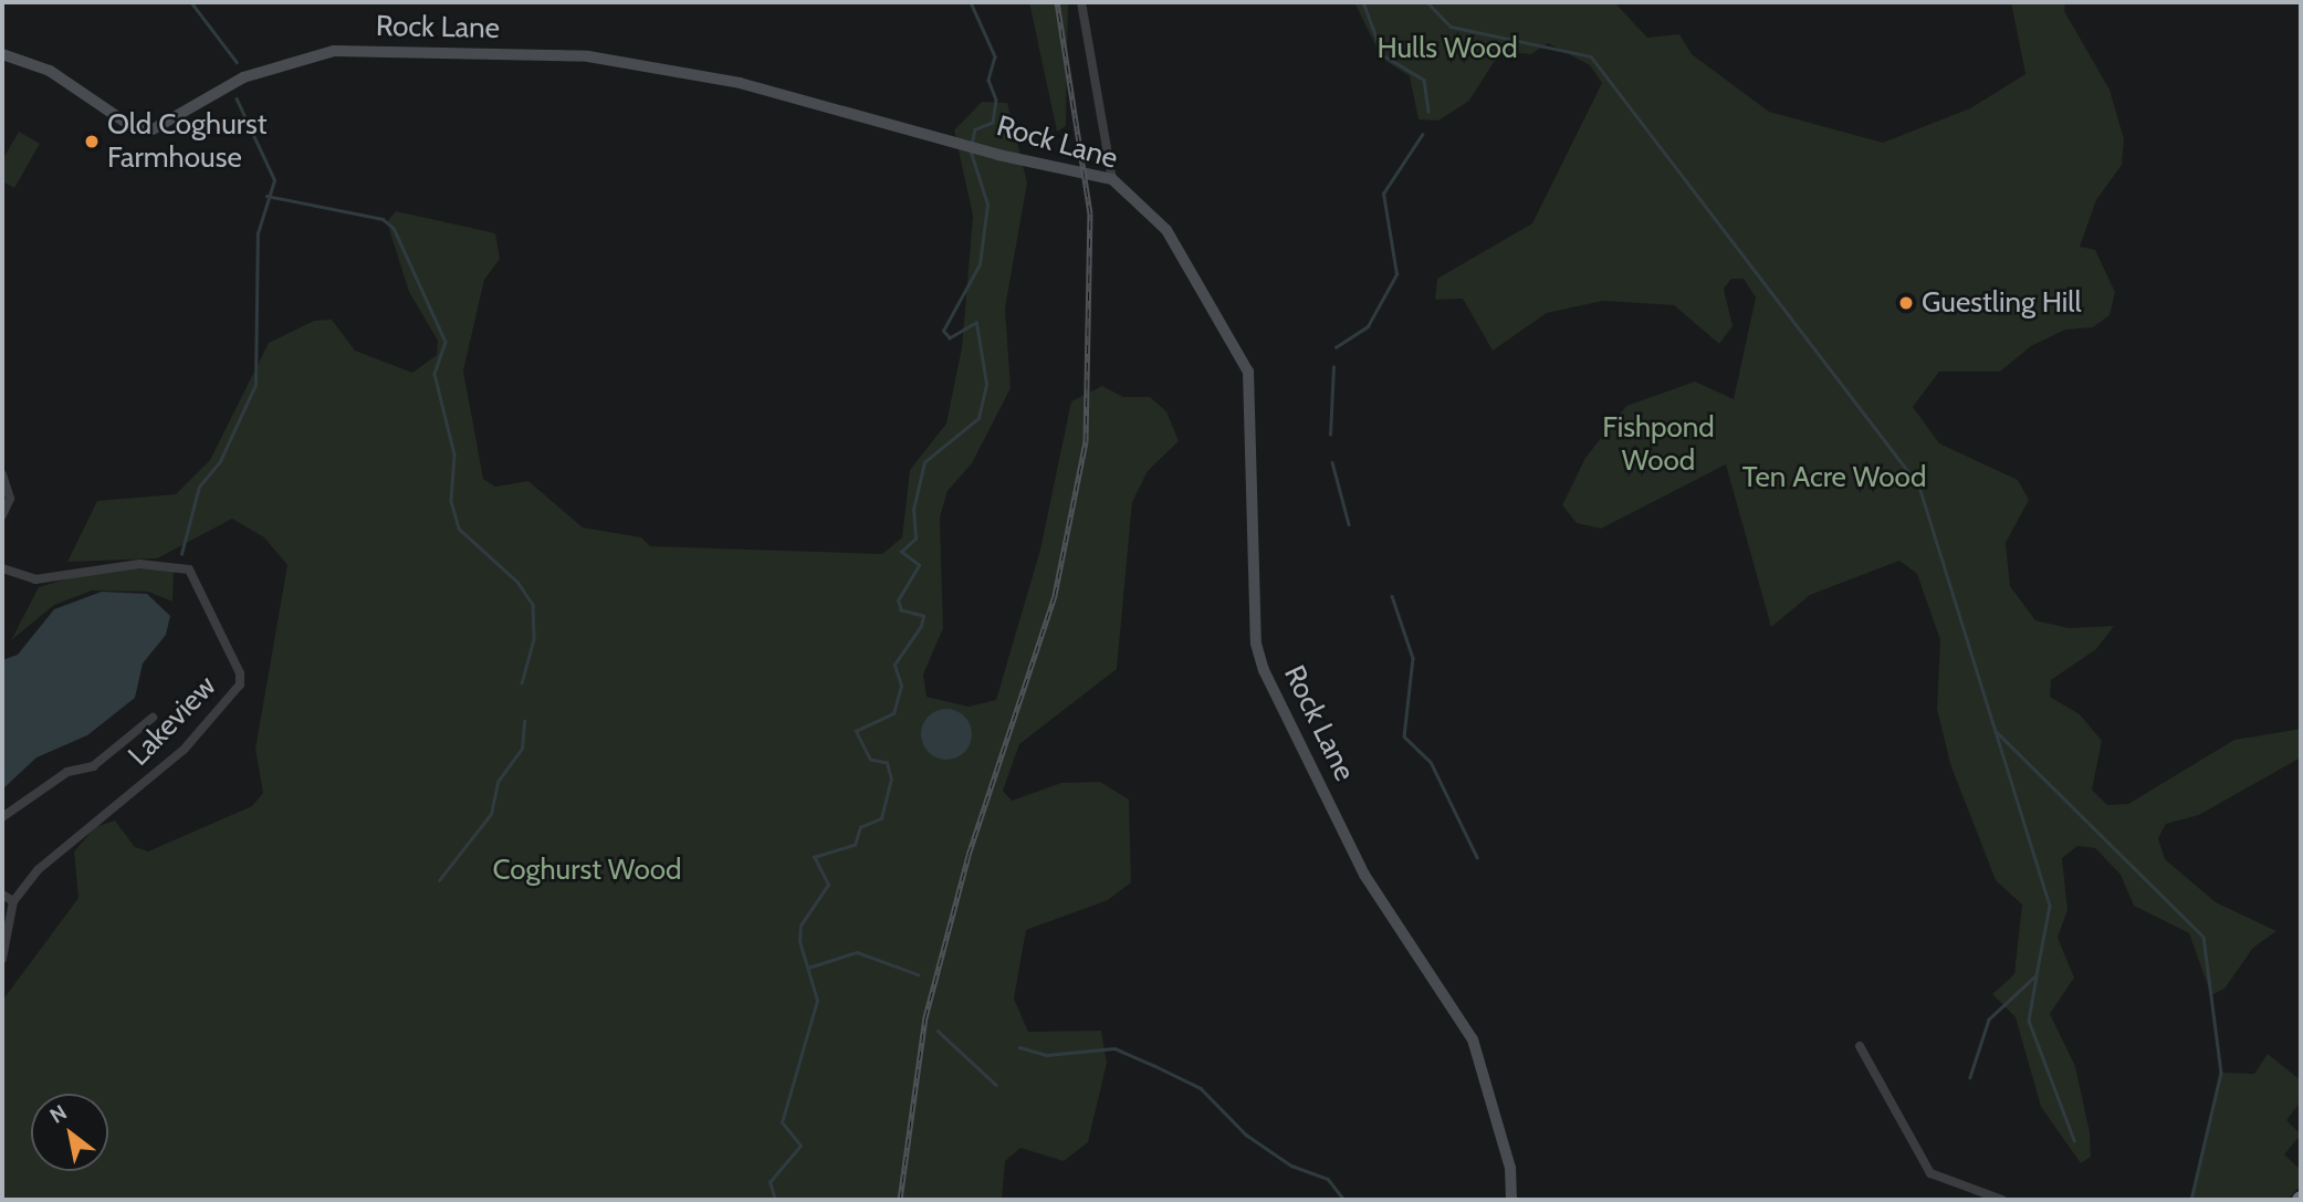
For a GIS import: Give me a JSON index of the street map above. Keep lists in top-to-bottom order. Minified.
{"streets":{"street":["Rock Lane","Lakeview"]},"parks":["Hulls Wood","Fishpond Wood","Ten Acre Wood","Coghurst Wood"],"places":["Old Coghurst Farmhouse","Guestling Hill"],"north":"top left"}
